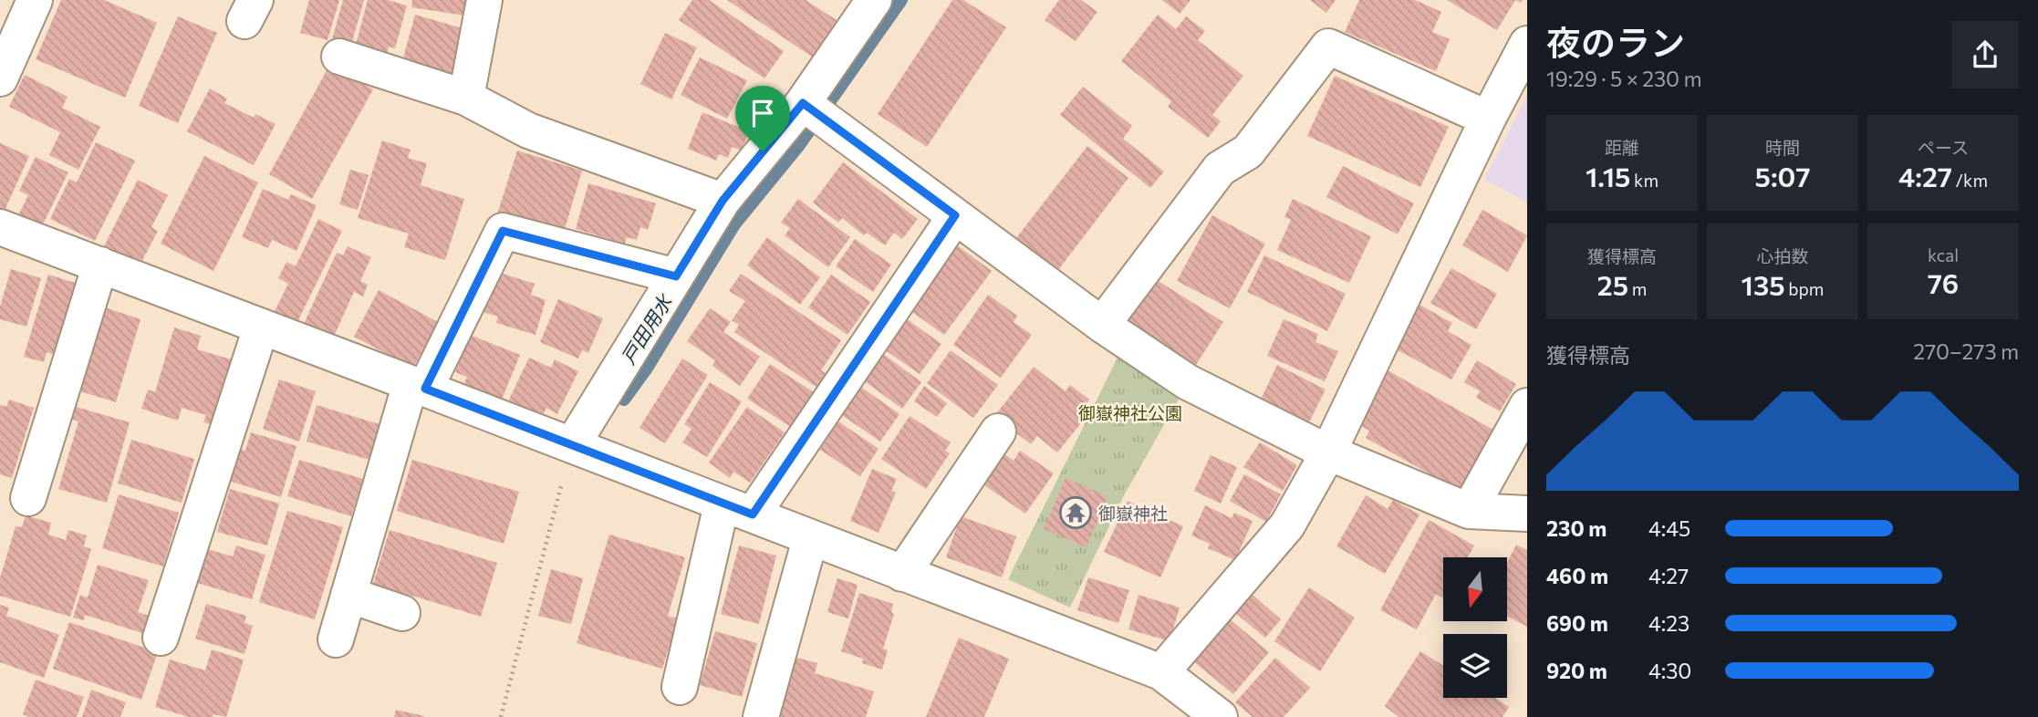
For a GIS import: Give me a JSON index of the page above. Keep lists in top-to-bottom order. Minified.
{"water":["戸田用水"],"parks":["御嶽神社公園"],"places":{"temple":["御嶽神社"]},"north":"bottom","page":{"heading":["夜のラン","19:29 · 5 × 230 m"],"stats":[["距離","1.15 km"],["時間","5:07"],["ペース","4:27 /km"],["獲得標高","25 m"],["心拍数","135 bpm"],["kcal","76"]],"chart":["獲得標高","270–273 m"],"list":[{"name":"230 m","note":"4:45"},{"name":"460 m","note":"4:27"},{"name":"690 m","note":"4:23"},{"name":"920 m","note":"4:30"}]}}
